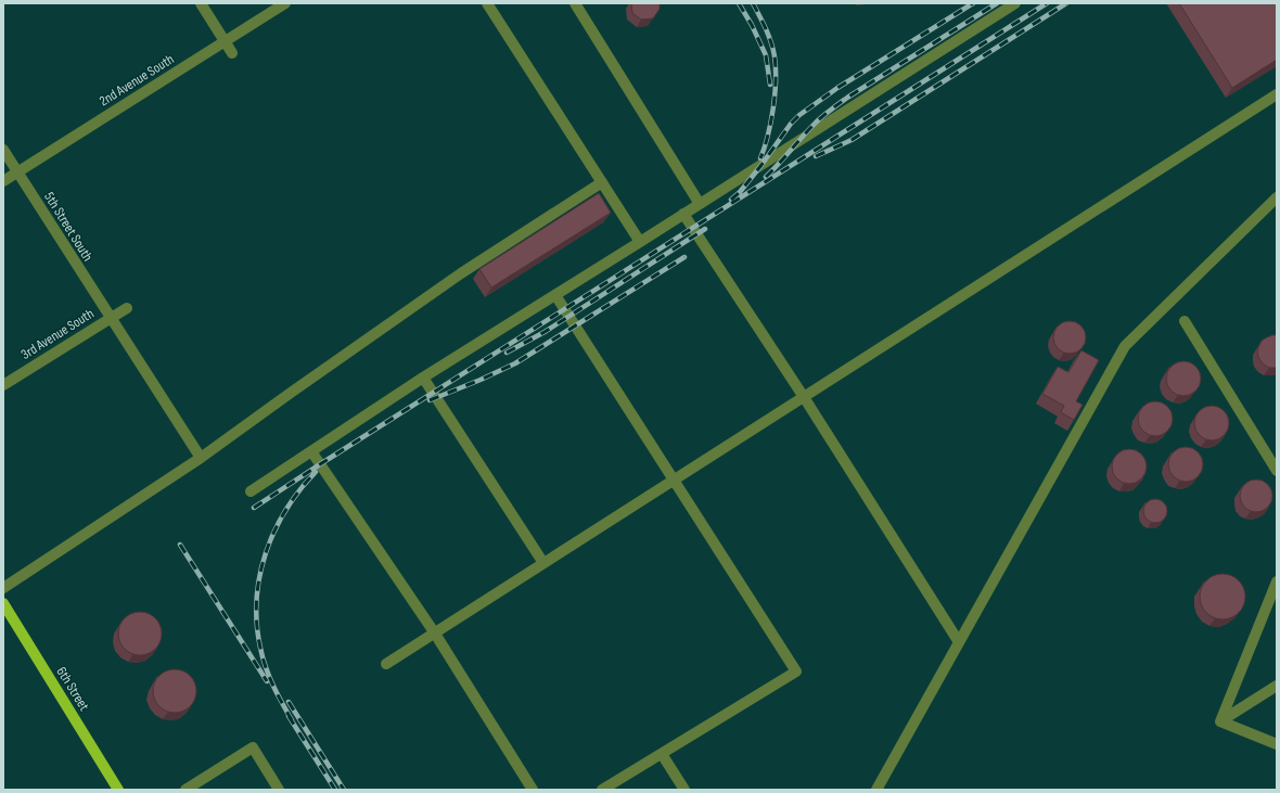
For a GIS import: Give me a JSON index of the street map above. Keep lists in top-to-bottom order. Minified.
{"streets":{"main road":["6th Street"],"street":["2nd Avenue South","5th Street South","3rd Avenue South"]},"crossings":[["2nd Avenue South","5th Street South"],["5th Street South","3rd Avenue South"]]}
